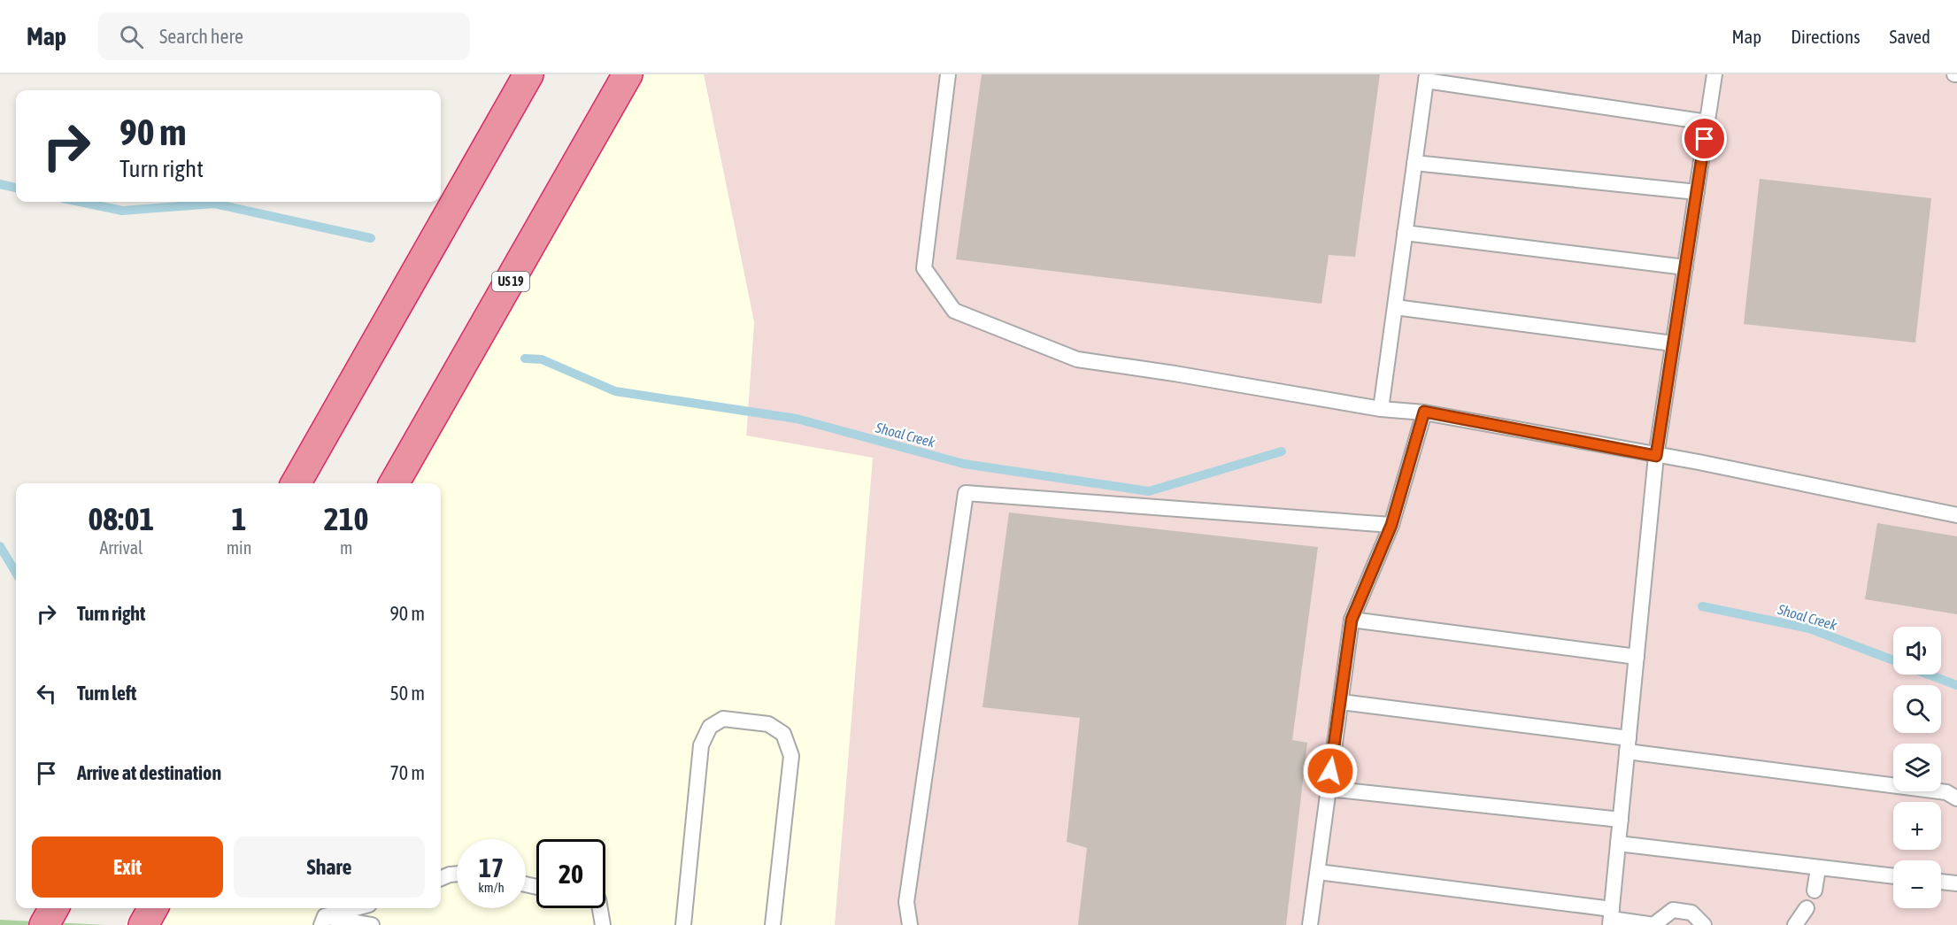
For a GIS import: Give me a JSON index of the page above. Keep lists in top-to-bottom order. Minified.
{"streets":{"highway":["US 19"]},"water":["Shoal Creek"],"page":{"header":"Map","search":"Search here","nav":["Map","Directions","Saved"],"turn":["90 m","Turn right"],"eta":["08:01","Arrival","1","min","210","m"],"list":[{"name":"Turn right","value":"90 m"},{"name":"Turn left","value":"50 m"},{"name":"Arrive at destination","value":"70 m"}],"map_buttons":["+","−"],"buttons":["Exit","Share"],"speed":"17 km/h","limit":"20"}}
